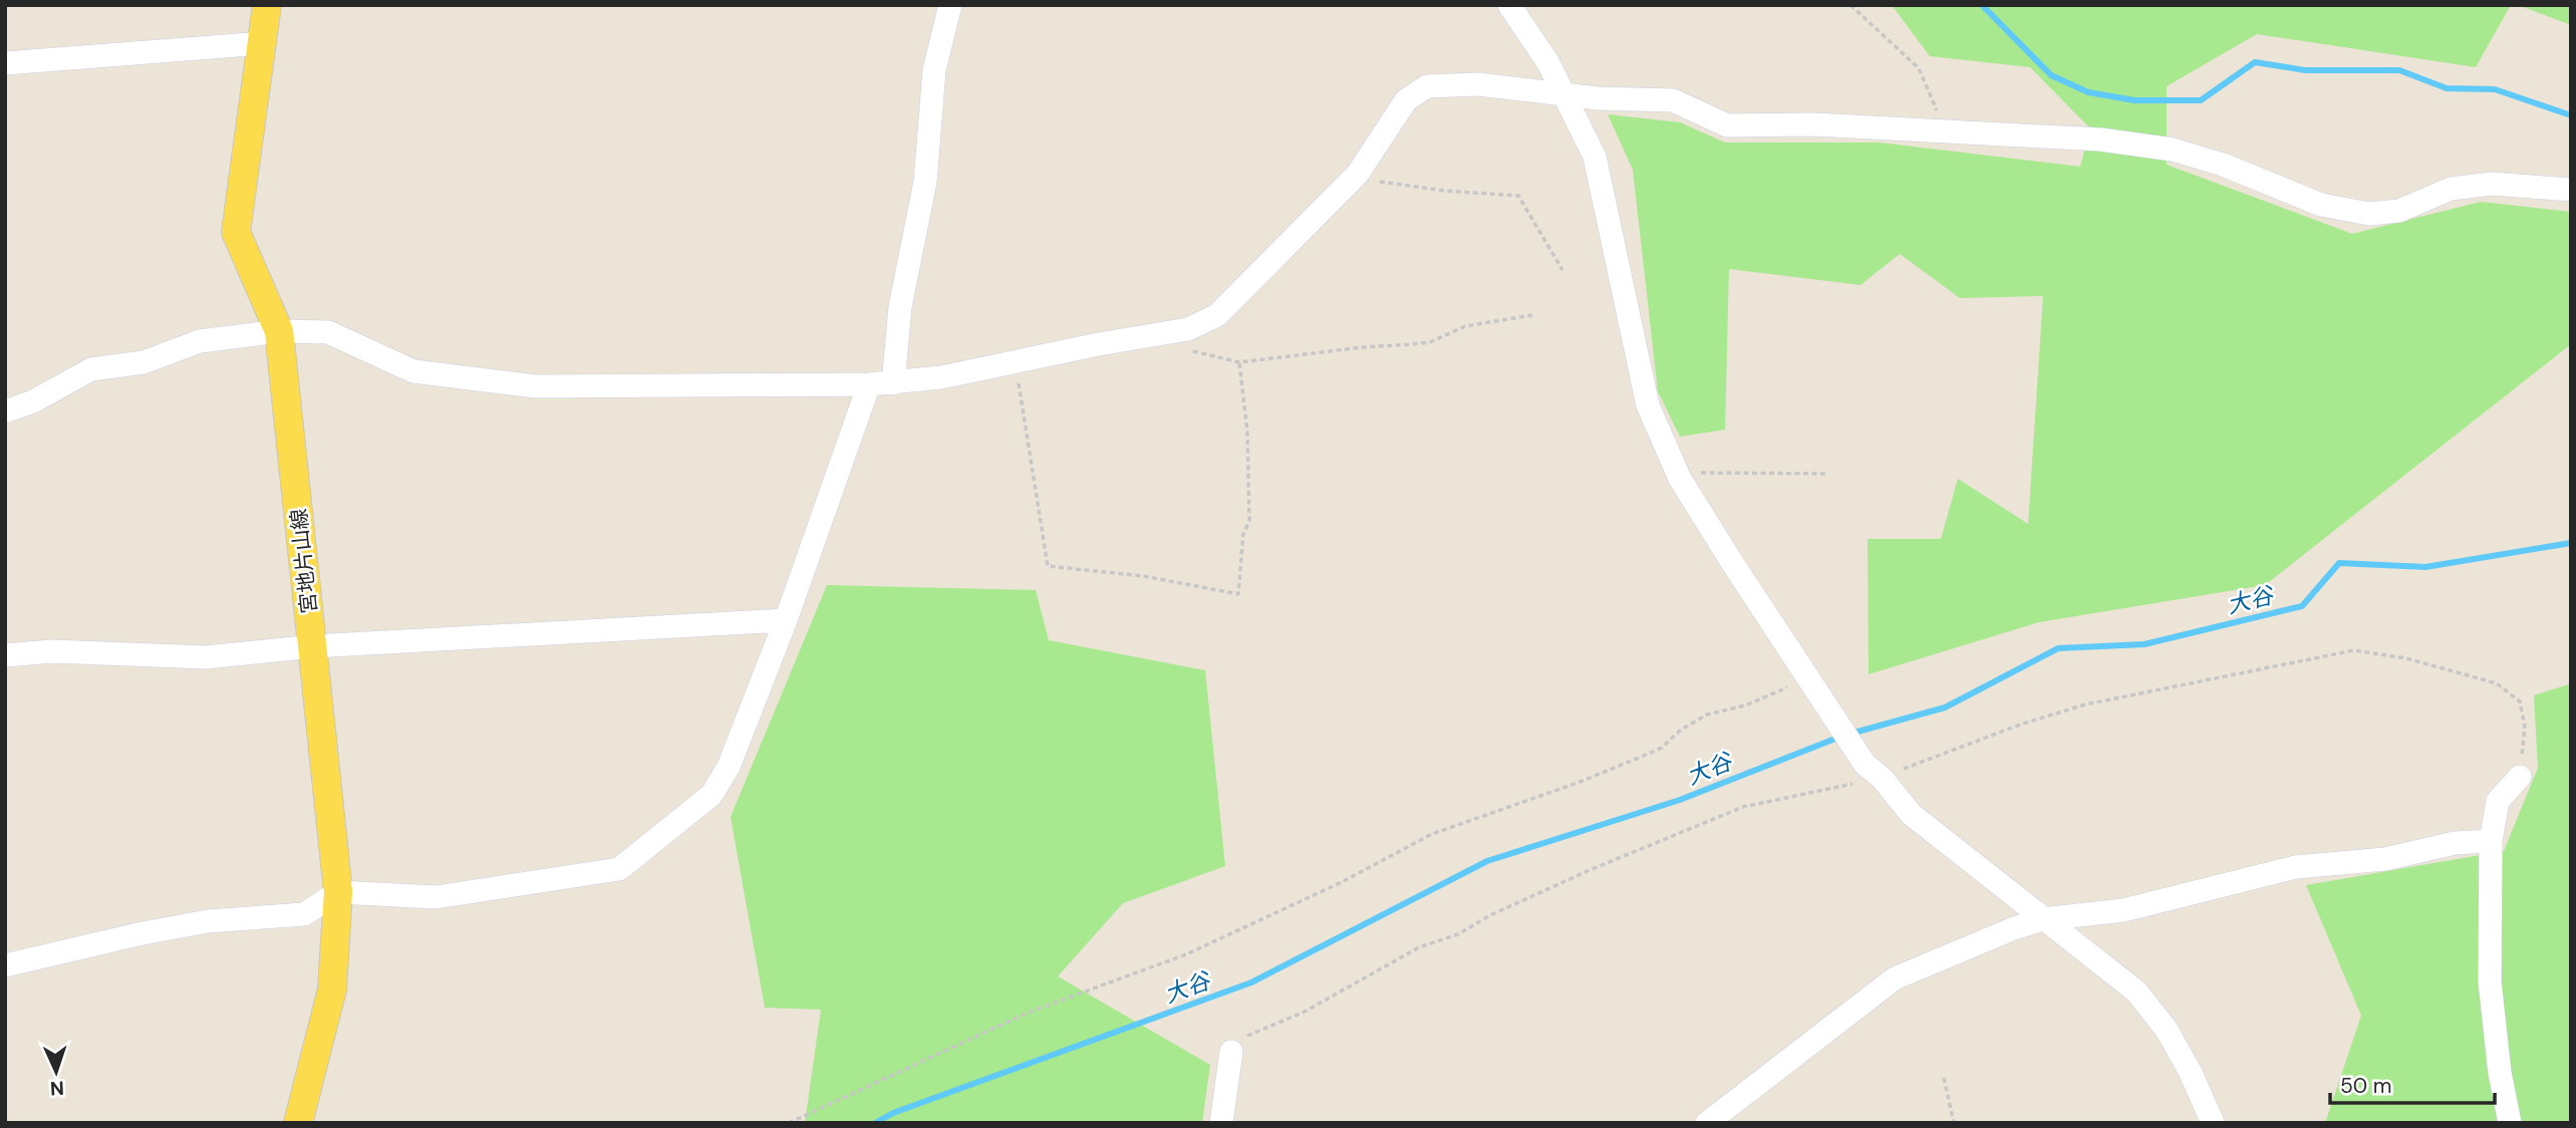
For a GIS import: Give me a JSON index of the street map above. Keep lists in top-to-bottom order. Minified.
{"streets":{"main road":["宮地片山線"]},"water":["大谷"],"scale_bar":"50 m","north":"bottom"}
